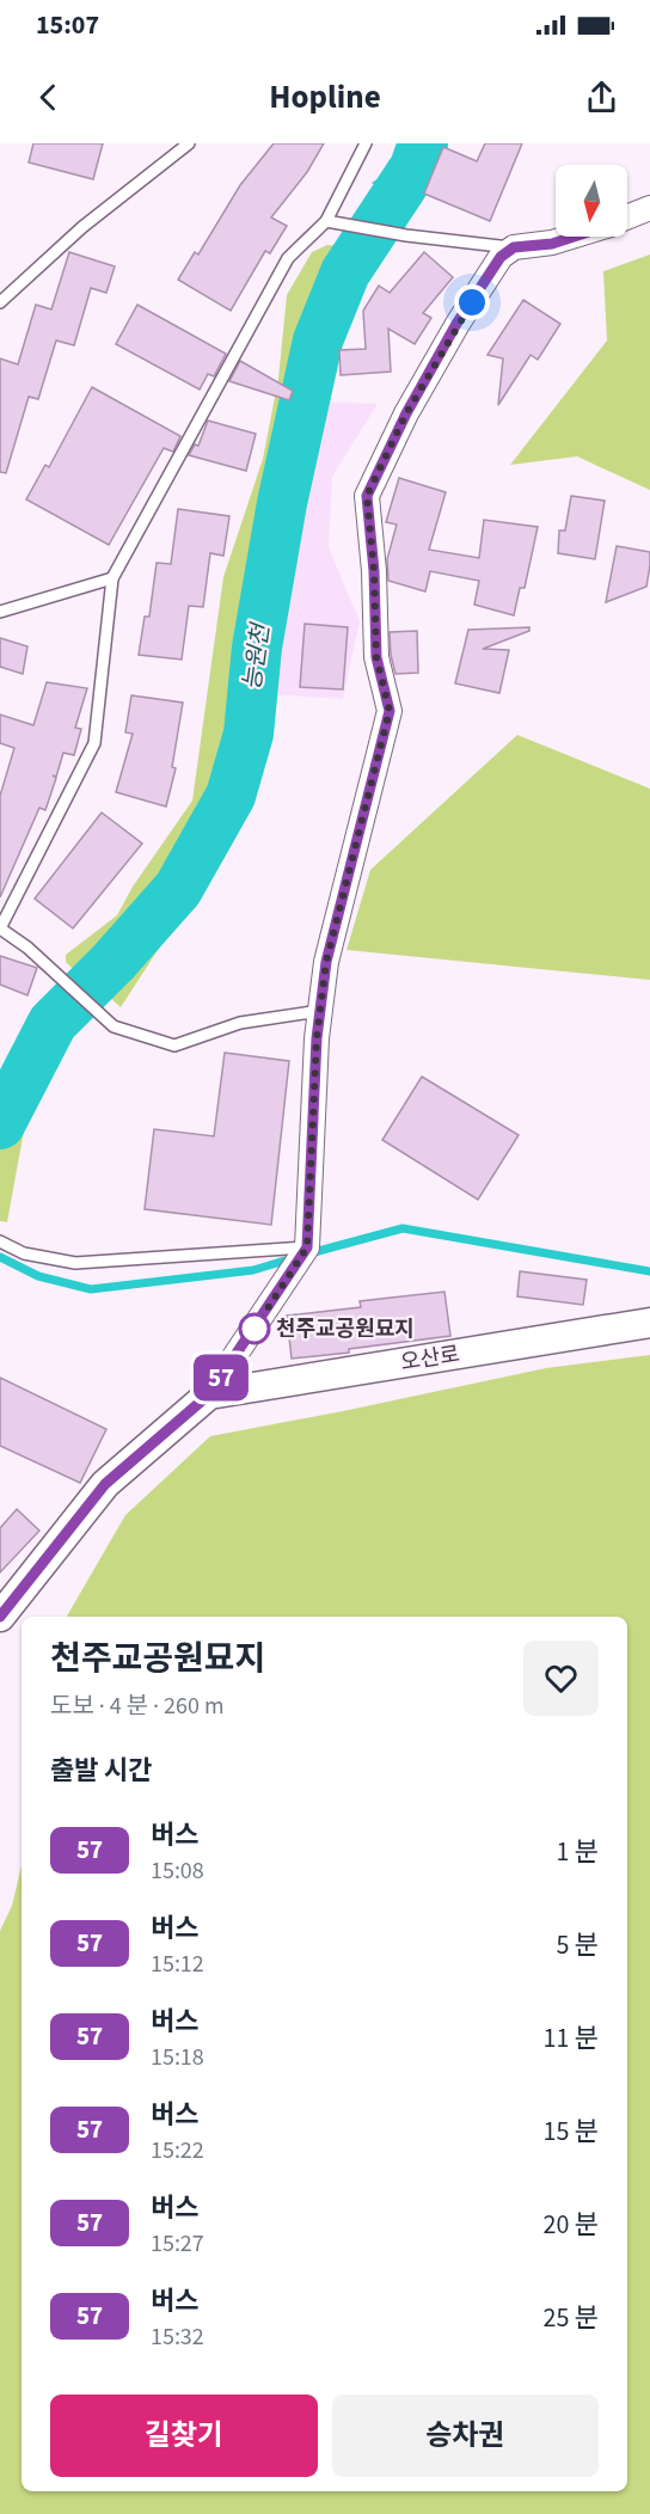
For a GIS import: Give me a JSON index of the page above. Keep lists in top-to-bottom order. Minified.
{"streets":{"street":["오산로"]},"water":["능원천"],"places":["천주교공원묘지"],"lines":["bus line 57"],"north":"bottom","page":{"status":"15:07","header":"Hopline","on_map":"57","heading":[["천주교공원묘지","도보 · 4 분 · 260 m"],"출발 시간"],"list":[{"mark":"57","name":"버스","note":"15:08","value":"1 분"},{"mark":"57","name":"버스","note":"15:12","value":"5 분"},{"mark":"57","name":"버스","note":"15:18","value":"11 분"},{"mark":"57","name":"버스","note":"15:22","value":"15 분"},{"mark":"57","name":"버스","note":"15:27","value":"20 분"},{"mark":"57","name":"버스","note":"15:32","value":"25 분"}],"buttons":["길찾기","승차권"]}}
